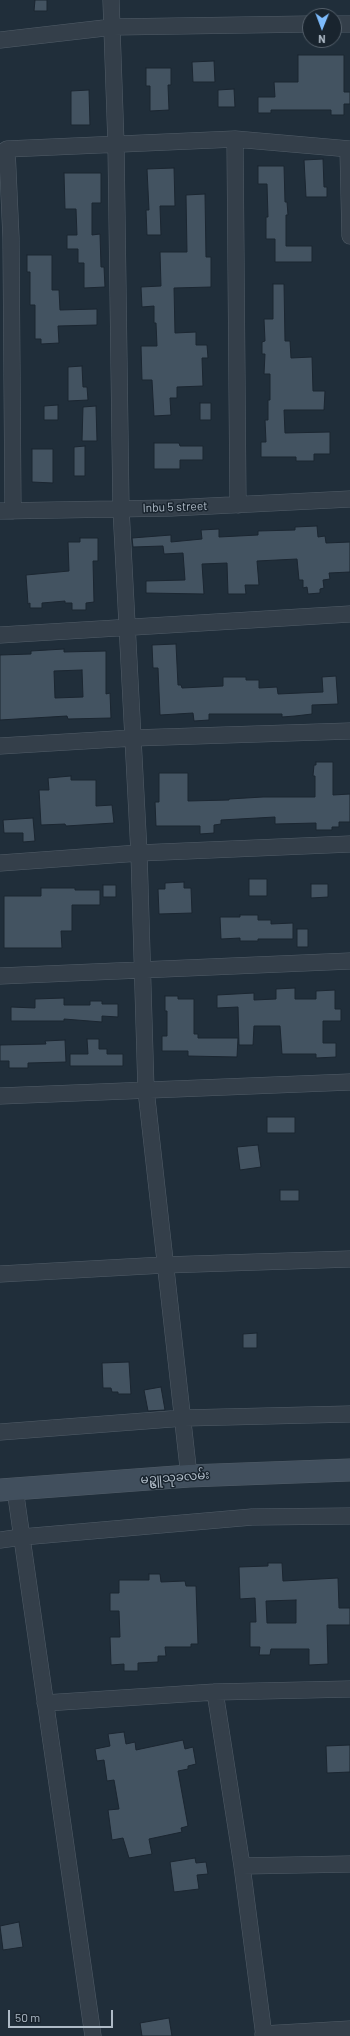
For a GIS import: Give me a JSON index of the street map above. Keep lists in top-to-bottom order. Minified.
{"streets":{"street":["Inbu 5 street","မဥ္ဇူသုခလမ်း"]},"scale_bar":"50 m","north":"bottom"}
